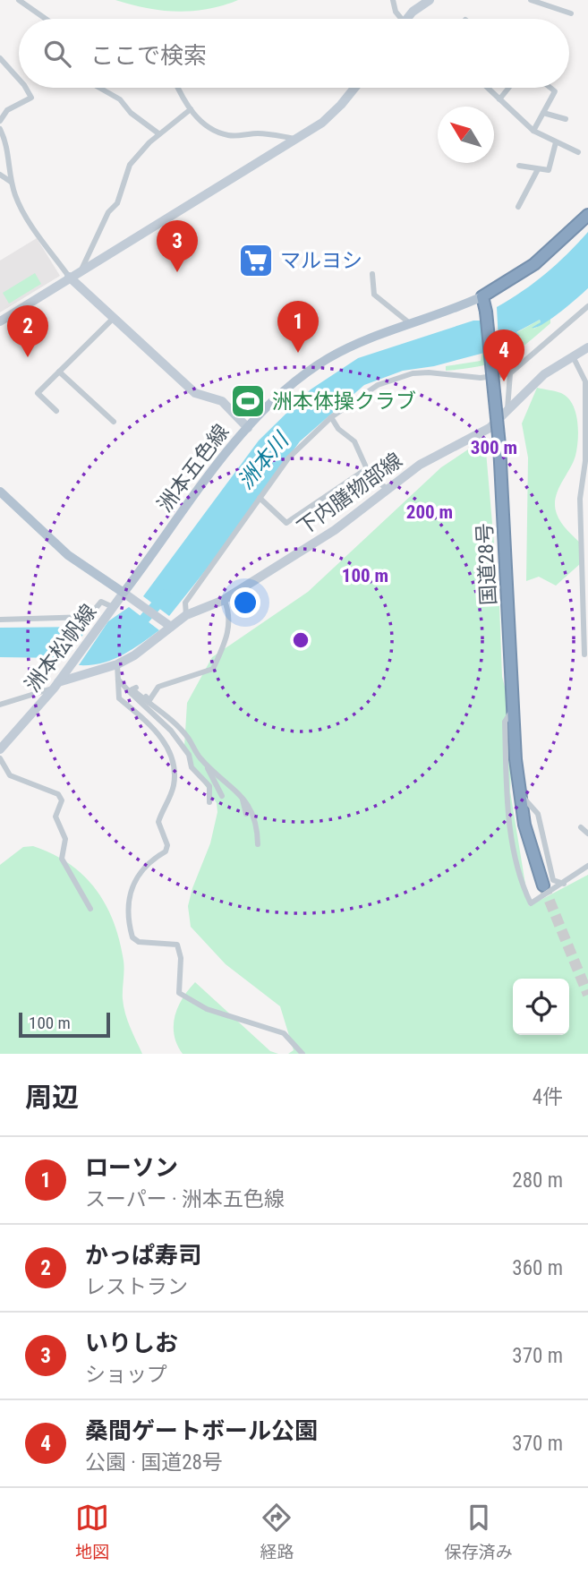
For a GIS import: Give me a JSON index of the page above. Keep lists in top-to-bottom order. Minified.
{"streets":{"highway":["国道28号"],"main road":["洲本五色線"],"street":["下内膳物部線","洲本松帆線"]},"crossings":[["洲本五色線","国道28号"],["洲本五色線","洲本松帆線"],["下内膳物部線","洲本松帆線"]],"water":["洲本川"],"places":{"supermarket":["マルヨシ"],"sports":["洲本体操クラブ"]},"scale_bar":"100 m","north":"top left","page":{"search":"ここで検索","pins":["3","1","2","4"],"scale":"100 m","heading":["周辺","4件"],"list":[{"mark":"1","name":"ローソン","note":"スーパー · 洲本五色線","value":"280 m"},{"mark":"2","name":"かっぱ寿司","note":"レストラン","value":"360 m"},{"mark":"3","name":"いりしお","note":"ショップ","value":"370 m"},{"mark":"4","name":"桑間ゲートボール公園","note":"公園 · 国道28号","value":"370 m"}],"nav":["地図","経路","保存済み"]},"rings":["300 m","200 m","100 m"]}
